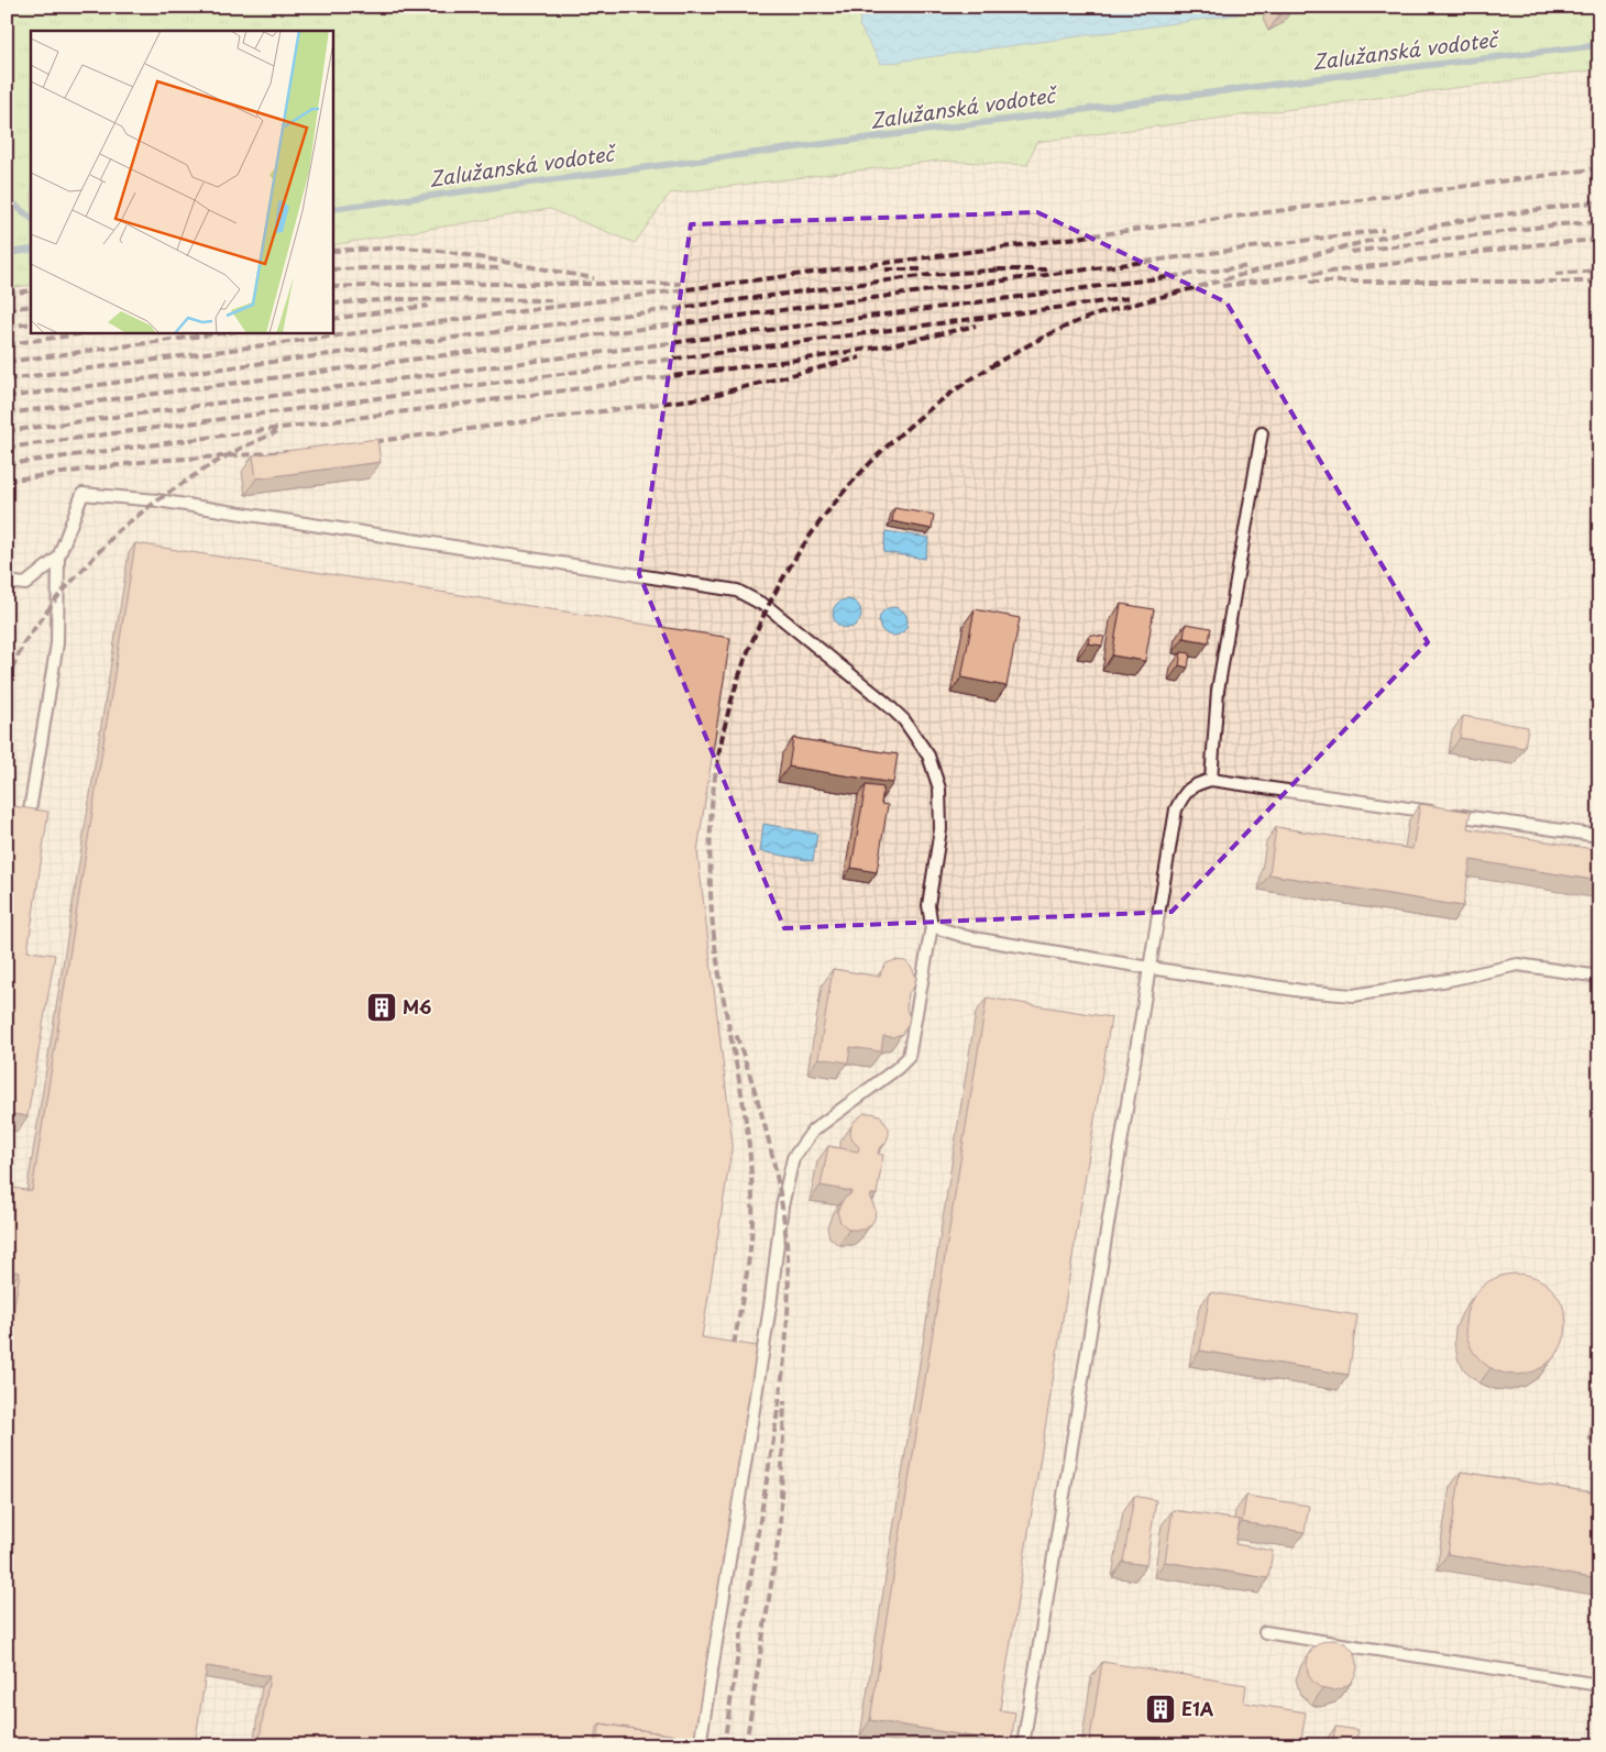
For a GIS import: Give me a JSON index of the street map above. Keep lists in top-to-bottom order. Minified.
{"water":["Zalužanská vodoteč"],"places":{"building":["M6","E1A"]}}
